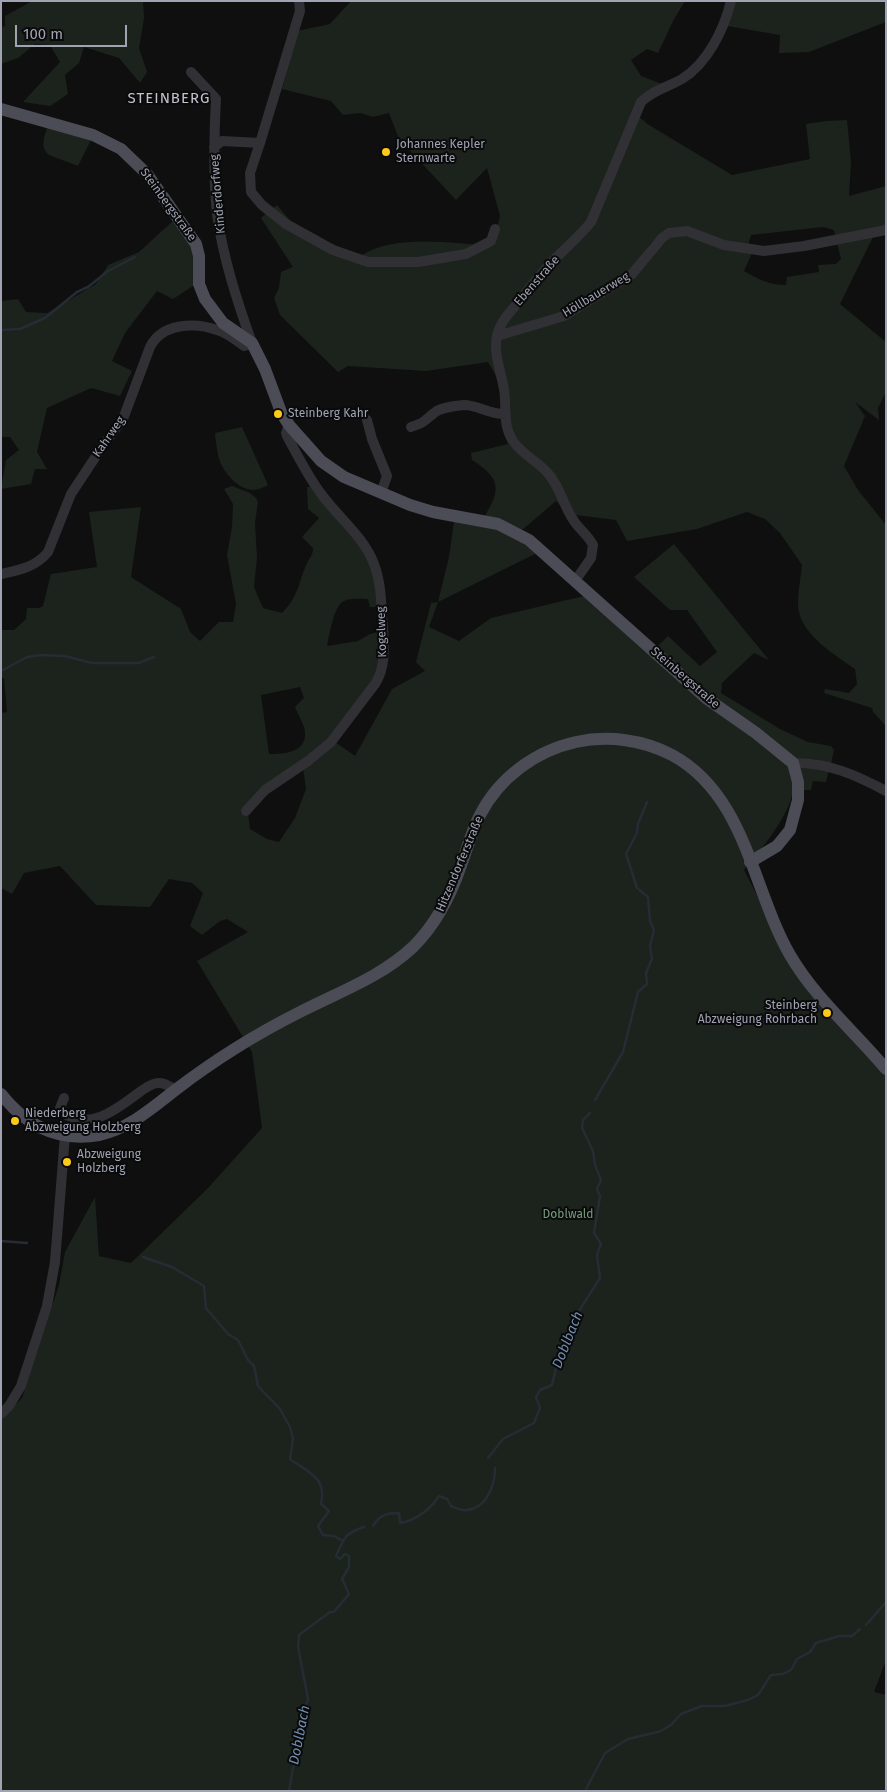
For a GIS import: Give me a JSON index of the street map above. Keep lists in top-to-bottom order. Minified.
{"streets":{"main road":["Steinbergstraße","Hitzendorferstraße"],"street":["Kinderdorfweg","Ebenstraße","Höllbauerweg","Kahrweg","Kogelweg"]},"crossings":[["Kinderdorfweg","Steinbergstraße"],["Kinderdorfweg","Kahrweg"],["Steinbergstraße","Kahrweg"],["Steinbergstraße","Kogelweg"],["Ebenstraße","Höllbauerweg"]],"districts":["STEINBERG"],"water":["Doblbach"],"parks":["Doblwald"],"places":["Johannes Kepler Sternwarte","Steinberg Kahr","Steinberg Abzweigung Rohrbach","Niederberg Abzweigung Holzberg","Abzweigung Holzberg"],"scale_bar":"100 m"}
